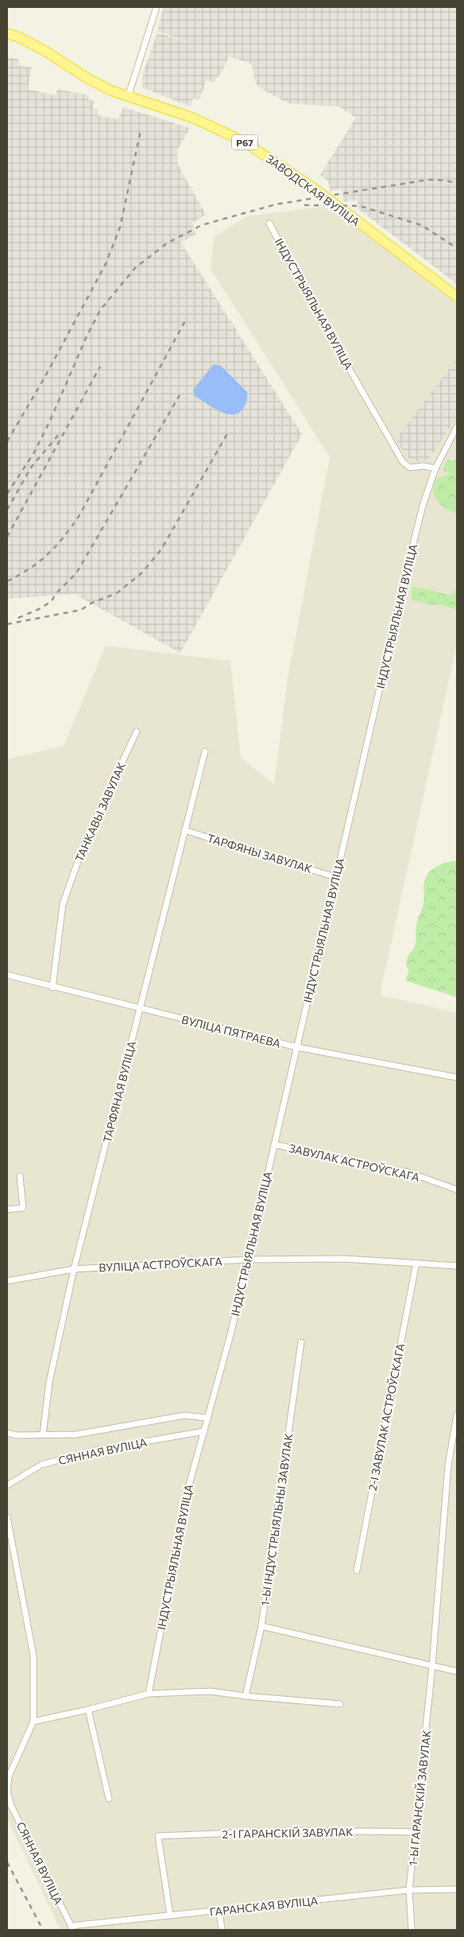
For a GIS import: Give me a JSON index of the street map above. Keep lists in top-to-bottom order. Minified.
{"streets":{"main road":["Р67","ЗАВОДСКАЯ ВУЛІЦА"],"street":["ІНДУСТРЫЯЛЬНАЯ ВУЛІЦА","ТАНКАВЫ ЗАВУЛАК","ТАРФЯНЫ ЗАВУЛАК","ВУЛІЦА ПЯТРАЕВА","ТАРФЯНАЯ ВУЛІЦА","ЗАВУЛАК АСТРОЎСКАГА","ВУЛІЦА АСТРОЎСКАГА","2-І ЗАВУЛАК АСТРОЎСКАГА","СЯННАЯ ВУЛІЦА","1-Ы ІНДУСТРЫЯЛЬНЫ ЗАВУЛАК","1-Ы ГАРАНСКІЙ ЗАВУЛАК","2-І ГАРАНСКІЙ ЗАВУЛАК","ГАРАНСКАЯ ВУЛІЦА"]},"crossings":[["ІНДУСТРЫЯЛЬНАЯ ВУЛІЦА","ТАРФЯНЫ ЗАВУЛАК"],["ІНДУСТРЫЯЛЬНАЯ ВУЛІЦА","ВУЛІЦА ПЯТРАЕВА"],["ІНДУСТРЫЯЛЬНАЯ ВУЛІЦА","ЗАВУЛАК АСТРОЎСКАГА"],["ІНДУСТРЫЯЛЬНАЯ ВУЛІЦА","ВУЛІЦА АСТРОЎСКАГА"],["ІНДУСТРЫЯЛЬНАЯ ВУЛІЦА","СЯННАЯ ВУЛІЦА"],["ТАНКАВЫ ЗАВУЛАК","ВУЛІЦА ПЯТРАЕВА"],["ТАРФЯНЫ ЗАВУЛАК","ТАРФЯНАЯ ВУЛІЦА"],["ВУЛІЦА ПЯТРАЕВА","ТАРФЯНАЯ ВУЛІЦА"],["ТАРФЯНАЯ ВУЛІЦА","ВУЛІЦА АСТРОЎСКАГА"],["ТАРФЯНАЯ ВУЛІЦА","СЯННАЯ ВУЛІЦА"],["ВУЛІЦА АСТРОЎСКАГА","2-І ЗАВУЛАК АСТРОЎСКАГА"],["СЯННАЯ ВУЛІЦА","ГАРАНСКАЯ ВУЛІЦА"],["1-Ы ГАРАНСКІЙ ЗАВУЛАК","2-І ГАРАНСКІЙ ЗАВУЛАК"],["1-Ы ГАРАНСКІЙ ЗАВУЛАК","ГАРАНСКАЯ ВУЛІЦА"],["2-І ГАРАНСКІЙ ЗАВУЛАК","ГАРАНСКАЯ ВУЛІЦА"]]}
